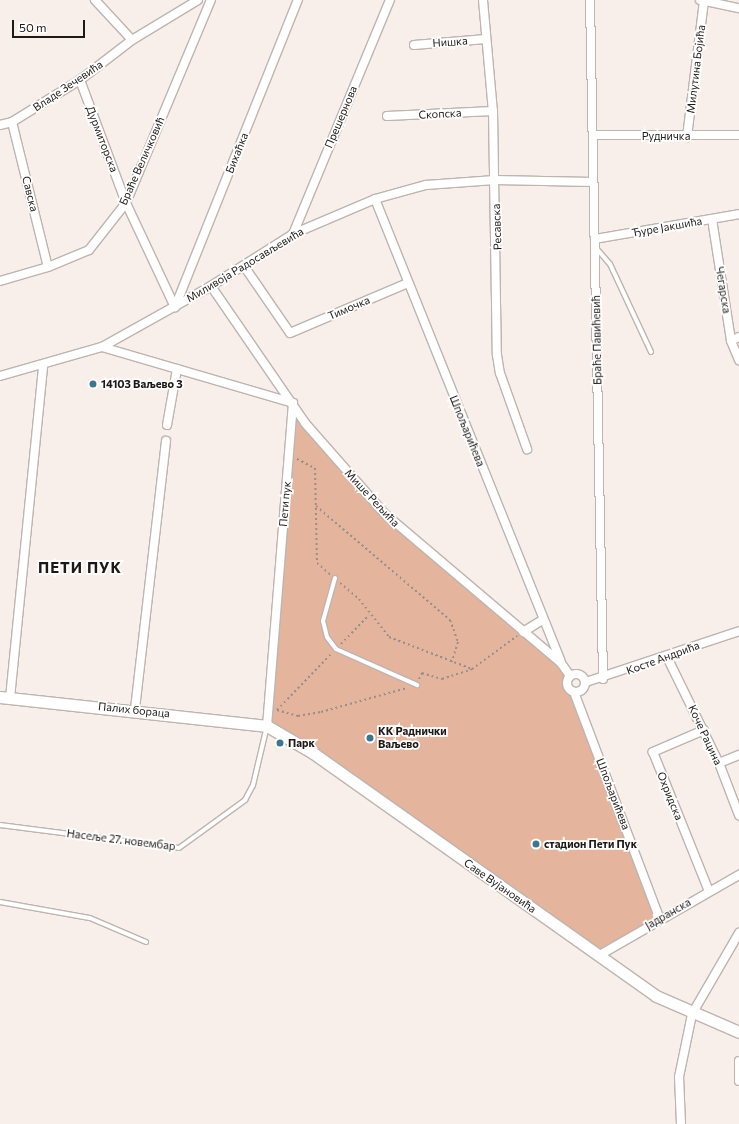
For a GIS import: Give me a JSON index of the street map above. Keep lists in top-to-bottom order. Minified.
{"streets":{"street":["Нишка","Милутина Бојића","Владе Зечевића","Скопска","Прешернова","Рудничка","Дурмиторска","Бихаћка","Браће Величковић","Савска","Ресавска","Ђуре Јакшића","Миливоја Радосављевића","Чегарска","Тимочка","Браће Павићевић","Шпољарићева","Мише Рељића","Пети пук","Косте Андрића","Палих бораца","Коче Рацина","Охридска","Саве Вујановића","Јадранска"],"lane":["Насеље 27. новембар"]},"crossings":[["Нишка","Ресавска"],["Милутина Бојића","Рудничка"],["Владе Зечевића","Дурмиторска"],["Владе Зечевића","Савска"],["Скопска","Ресавска"],["Прешернова","Миливоја Радосављевића"],["Рудничка","Браће Павићевић"],["Дурмиторска","Бихаћка"],["Дурмиторска","Браће Величковић"],["Дурмиторска","Миливоја Радосављевића"],["Бихаћка","Миливоја Радосављевића"],["Браће Величковић","Савска"],["Ресавска","Миливоја Радосављевића"],["Ђуре Јакшића","Чегарска"],["Ђуре Јакшића","Браће Павићевић"],["Миливоја Радосављевића","Тимочка"],["Миливоја Радосављевића","Браће Павићевић"],["Миливоја Радосављевића","Шпољарићева"],["Миливоја Радосављевића","Мише Рељића"],["Тимочка","Шпољарићева"],["Браће Павићевић","Косте Андрића"],["Шпољарићева","Мише Рељића"],["Шпољарићева","Косте Андрића"],["Шпољарићева","Јадранска"],["Мише Рељића","Пети пук"],["Мише Рељића","Косте Андрића"],["Пети пук","Палих бораца"],["Пети пук","Насеље 27. новембар"],["Пети пук","Саве Вујановића"],["Косте Андрића","Коче Рацина"],["Палих бораца","Насеље 27. новембар"],["Палих бораца","Саве Вујановића"],["Коче Рацина","Охридска"],["Охридска","Јадранска"],["Насеље 27. новембар","Саве Вујановића"],["Саве Вујановића","Јадранска"]],"districts":["ПЕТИ ПУК"],"places":["14103 Ваљево 3","КК Раднички Ваљево","Парк","стадион Пети Пук"],"scale_bar":"50 m"}
